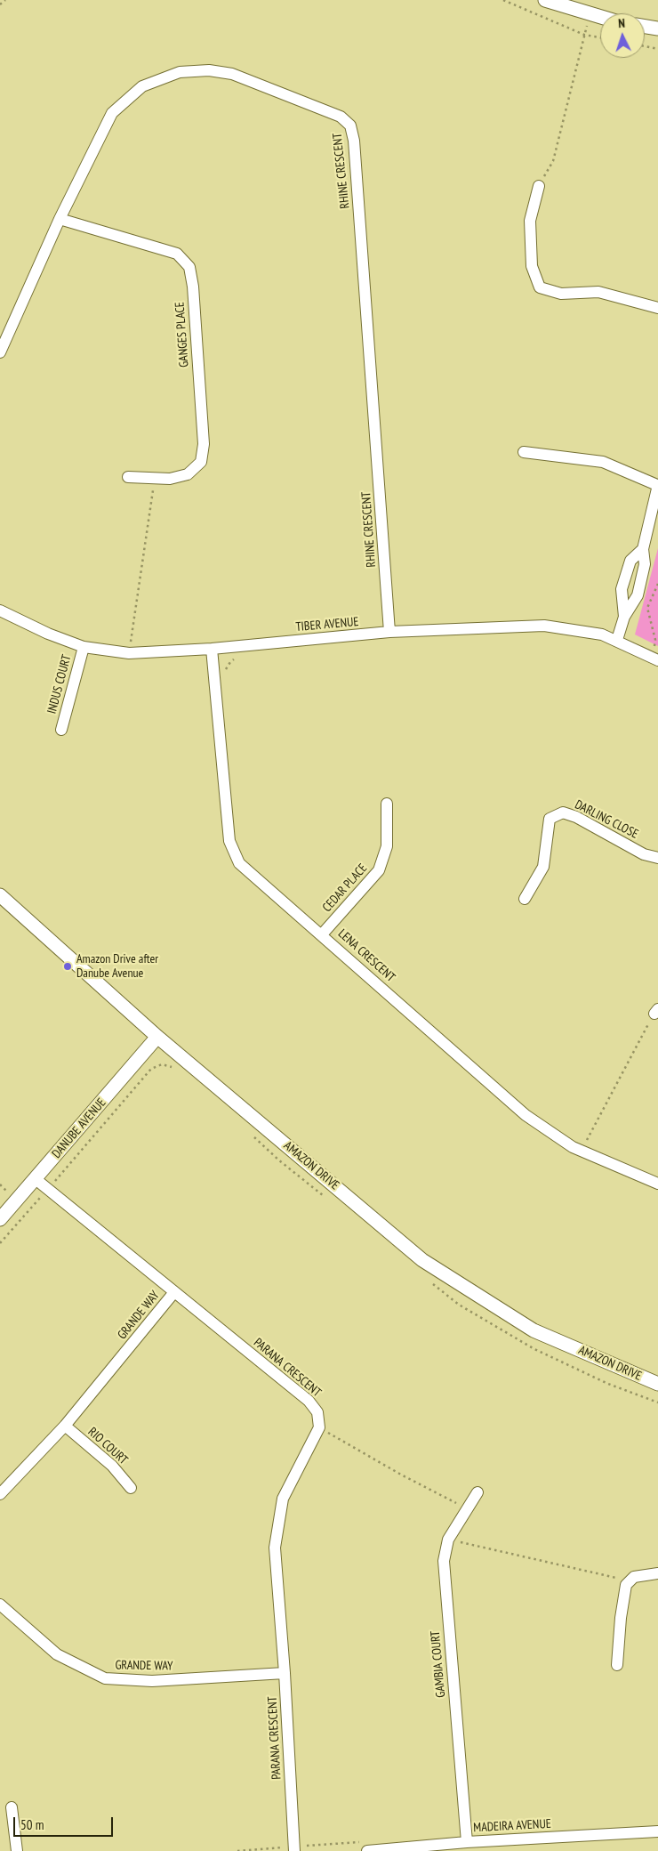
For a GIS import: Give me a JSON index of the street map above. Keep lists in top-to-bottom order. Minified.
{"streets":{"street":["RHINE CRESCENT","GANGES PLACE","TIBER AVENUE","INDUS COURT","DARLING CLOSE","CEDAR PLACE","LENA CRESCENT","DANUBE AVENUE","AMAZON DRIVE","GRANDE WAY","PARANA CRESCENT","RIO COURT","GAMBIA COURT","MADEIRA AVENUE"]},"crossings":[["RHINE CRESCENT","GANGES PLACE"],["RHINE CRESCENT","TIBER AVENUE"],["TIBER AVENUE","INDUS COURT"],["TIBER AVENUE","LENA CRESCENT"],["CEDAR PLACE","LENA CRESCENT"],["DANUBE AVENUE","AMAZON DRIVE"],["DANUBE AVENUE","PARANA CRESCENT"],["GRANDE WAY","PARANA CRESCENT"],["GRANDE WAY","RIO COURT"],["GAMBIA COURT","MADEIRA AVENUE"]],"places":["Amazon Drive after Danube Avenue"],"scale_bar":"50 m","north":"top"}
